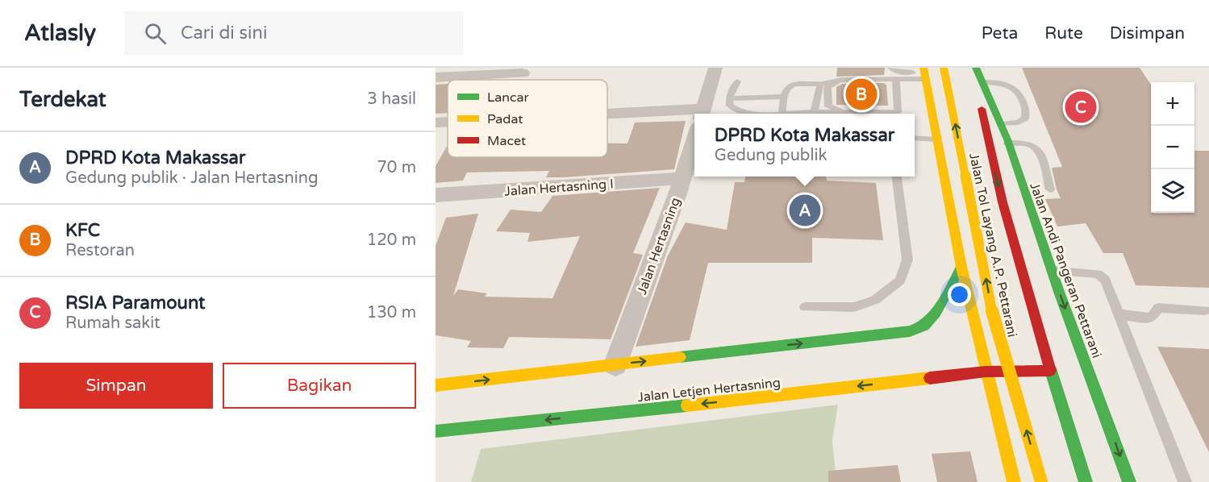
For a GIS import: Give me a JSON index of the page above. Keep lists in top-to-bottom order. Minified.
{"streets":{"main road":["Jalan Tol Layang A.P. Pettarani","Jalan Andi Pangeran Pettarani","Jalan Letjen Hertasning"],"street":["Jalan Hertasning I","Jalan Hertasning"]},"crossings":[["Jalan Hertasning I","Jalan Hertasning"],["Jalan Andi Pangeran Pettarani","Jalan Letjen Hertasning"]],"legend":["Lancar","Padat","Macet"],"page":{"header":"Atlasly","search":"Cari di sini","nav":["Peta","Rute","Disimpan"],"heading":["Terdekat","3 hasil"],"pins":["B","C","A"],"map_buttons":["+","−"],"popup":["DPRD Kota Makassar","Gedung publik"],"list":[{"mark":"A","name":"DPRD Kota Makassar","note":"Gedung publik · Jalan Hertasning","value":"70 m"},{"mark":"B","name":"KFC","note":"Restoran","value":"120 m"},{"mark":"C","name":"RSIA Paramount","note":"Rumah sakit","value":"130 m"}],"buttons":["Simpan","Bagikan"]}}
